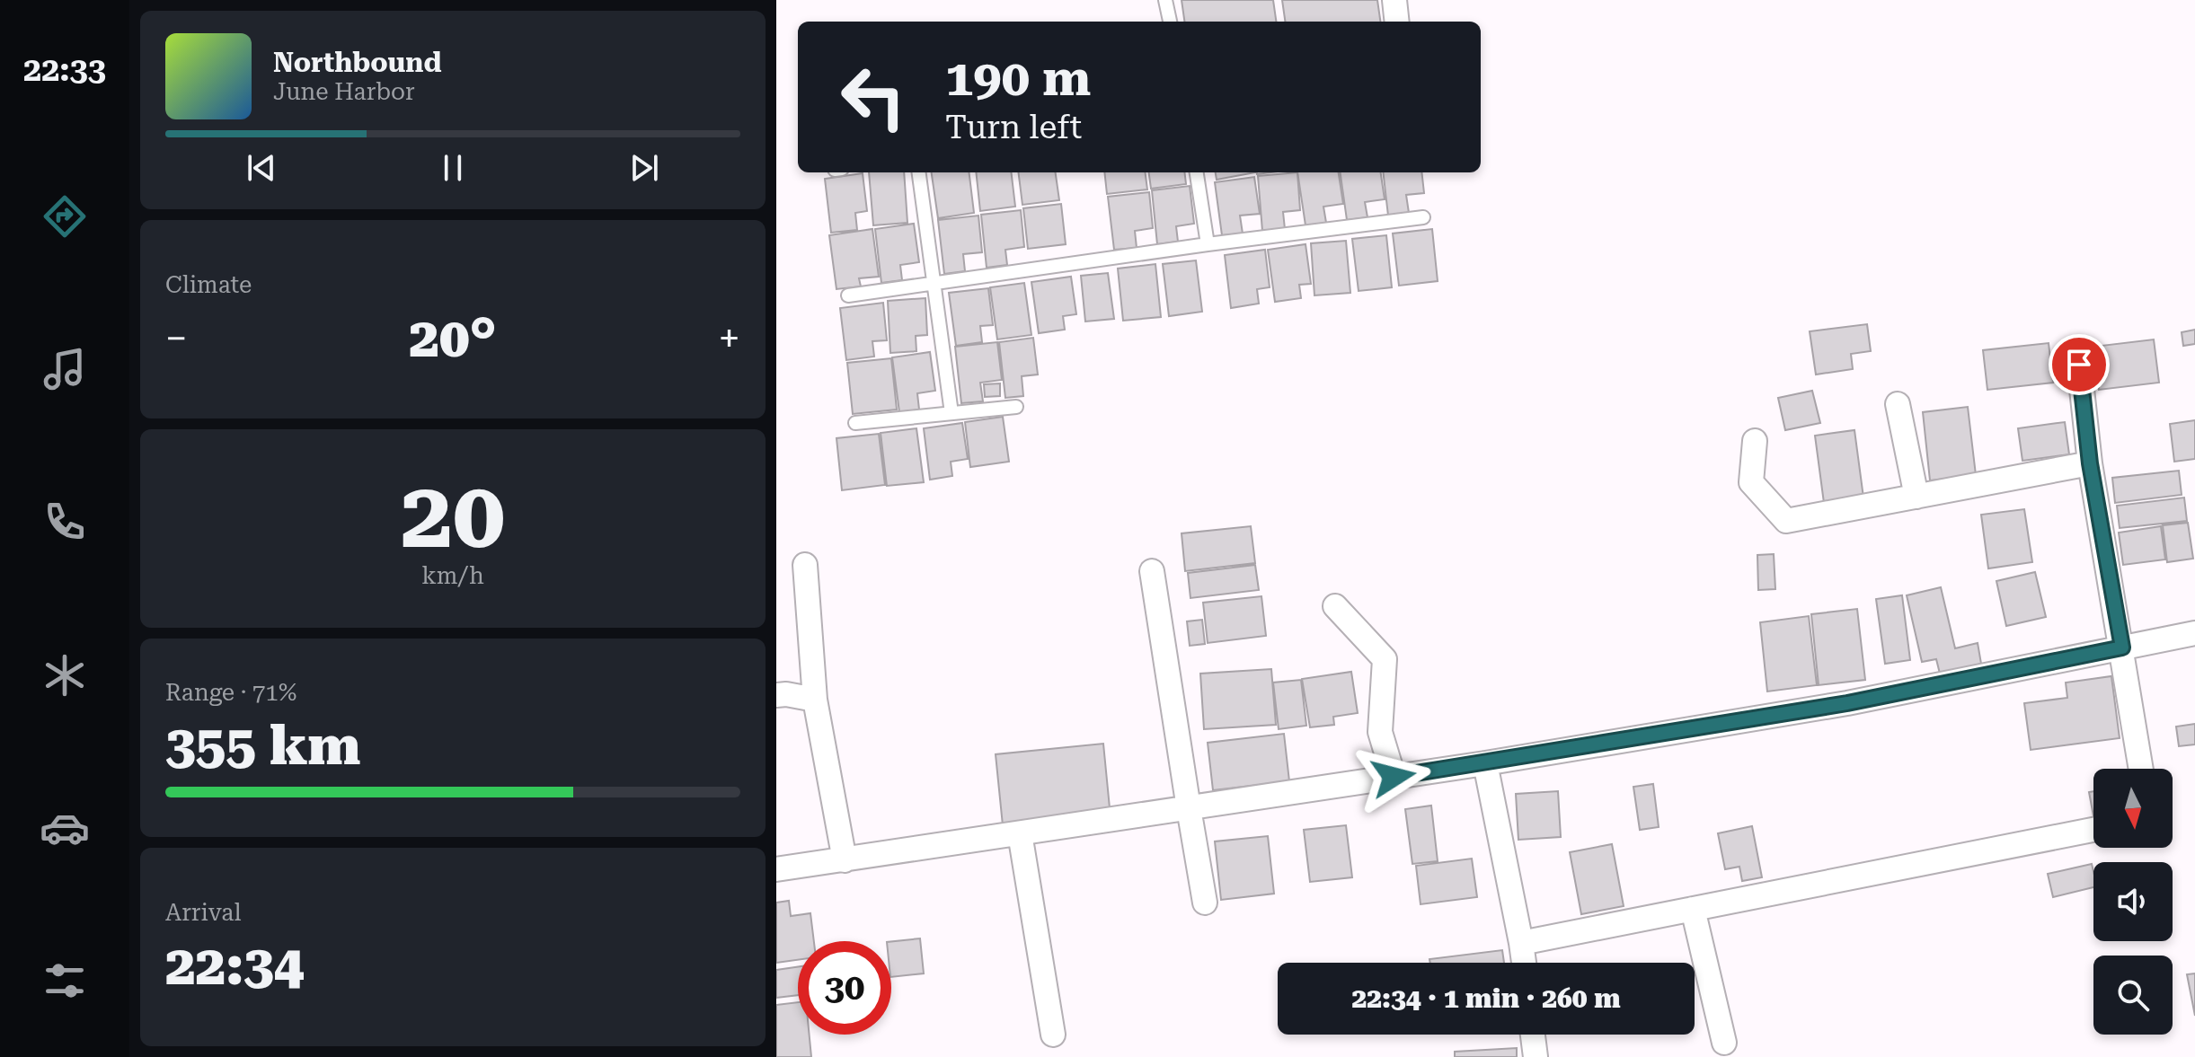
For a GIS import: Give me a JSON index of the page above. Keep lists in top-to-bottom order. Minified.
{"north":"bottom","page":{"tabs":"22:33","turn":["190 m","Turn left"],"song":["Northbound","June Harbor"],"tile":["Climate",["20","km/h"],["Range · 71%","355 km"],["Arrival","22:34"]],"heat":["−","20°","+"],"limit":"30","trip":"22:34 · 1 min · 260 m"}}
